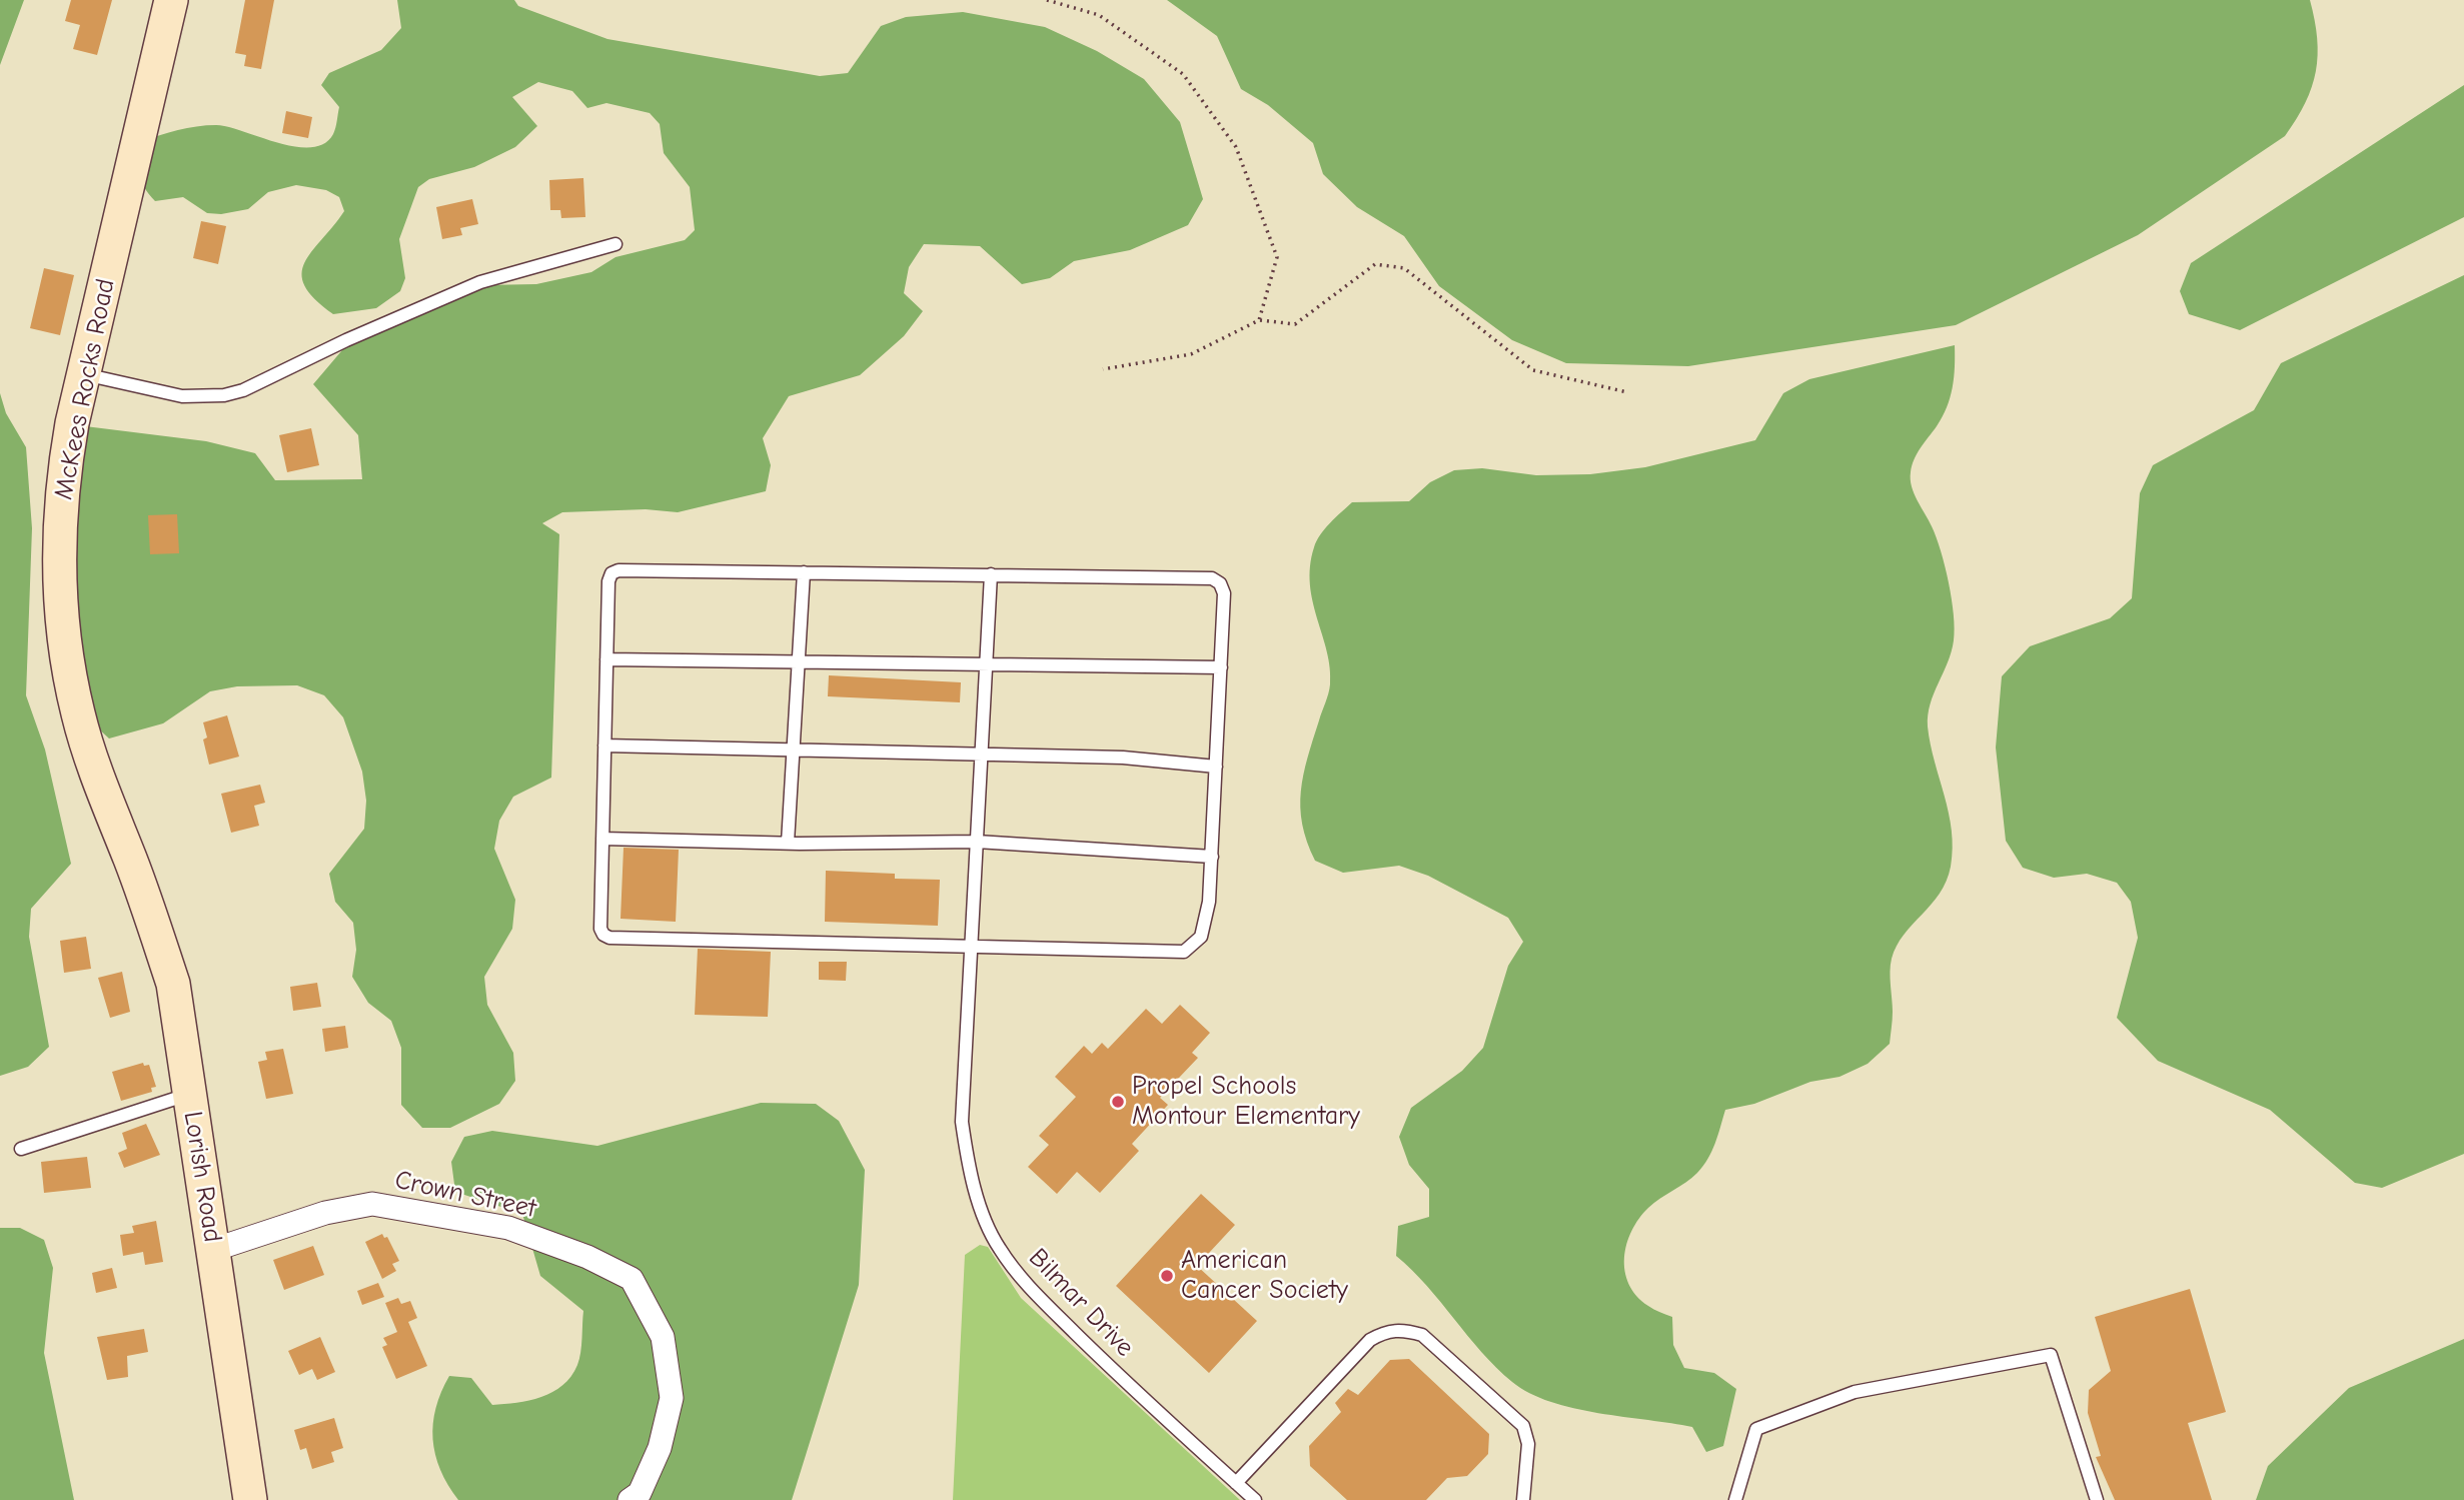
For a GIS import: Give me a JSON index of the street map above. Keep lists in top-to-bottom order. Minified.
{"streets":{"street":["McKees Rocks Road","Lorish Road","Crown Street"],"lane":["Bilmar Drive"]},"crossings":[["McKees Rocks Road","Lorish Road"],["Lorish Road","Crown Street"]],"places":["Propel Schools Montour Elementary","American Cancer Society"]}
